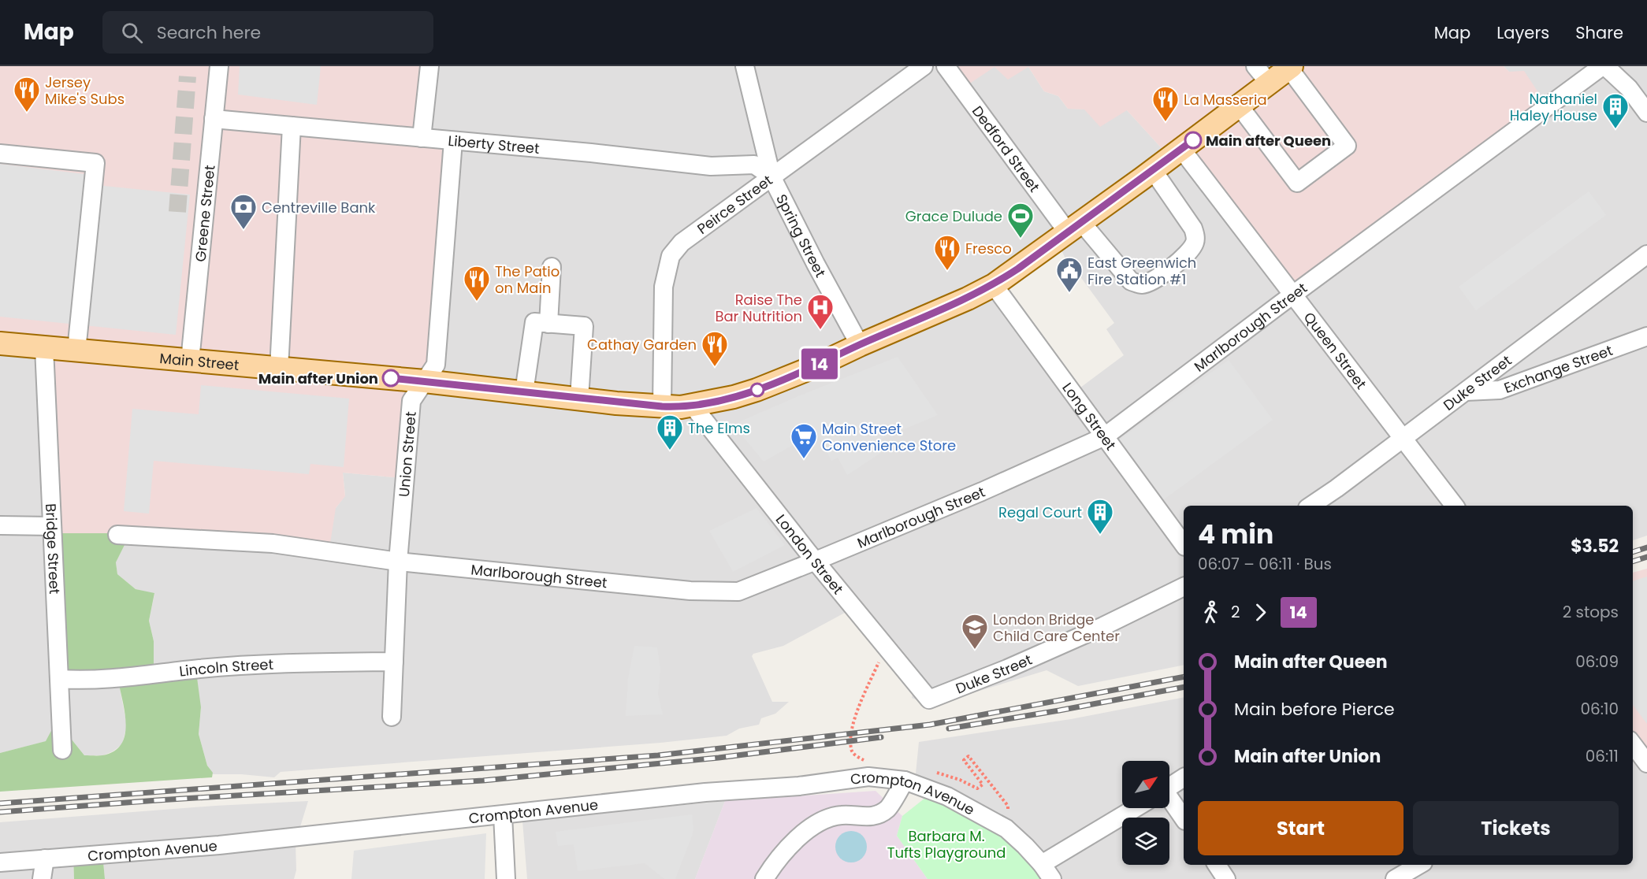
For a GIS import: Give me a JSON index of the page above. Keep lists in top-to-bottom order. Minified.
{"streets":{"main road":["Main Street"],"street":["Liberty Street","Dedford Street","Peirce Street","Greene Street","Spring Street","Marlborough Street","Queen Street","Exchange Street","Duke Street","Long Street","Union Street","Bridge Street","London Street","Lincoln Street","Crompton Avenue"]},"crossings":[["Liberty Street","Peirce Street"],["Liberty Street","Greene Street"],["Liberty Street","Spring Street"],["Liberty Street","Union Street"],["Dedford Street","Main Street"],["Peirce Street","Spring Street"],["Peirce Street","Main Street"],["Greene Street","Main Street"],["Spring Street","Main Street"],["Marlborough Street","Queen Street"],["Marlborough Street","Long Street"],["Marlborough Street","Union Street"],["Marlborough Street","London Street"],["Queen Street","Main Street"],["Queen Street","Duke Street"],["Main Street","Long Street"],["Main Street","Union Street"],["Main Street","Bridge Street"],["Main Street","London Street"],["Exchange Street","Duke Street"],["Duke Street","London Street"],["Union Street","Lincoln Street"],["Bridge Street","Lincoln Street"]],"parks":["Barbara M. Tufts Playground"],"places":{"restaurant":["Jersey Mike's Subs","La Masseria","Fresco","The Patio on Main","Cathay Garden"],"building":["Nathaniel Haley House","The Elms","Regal Court"],"other":["Main after Queen","Main after Union"],"bank":["Centreville Bank"],"sports":["Grace Dulude"],"public building":["East Greenwich Fire Station #1"],"hospital":["Raise The Bar Nutrition"],"supermarket":["Main Street Convenience Store"],"school or university":["London Bridge Child Care Center"]},"lines":["bus line 14"],"north":"top right","page":{"header":"Map","search":"Search here","nav":["Map","Layers","Share"],"on_map":"14","heading":["4 min","06:07 – 06:11 · Bus","$3.52"],"legs":["2","14","2 stops"],"list":[{"name":"Main after Queen","value":"06:09"},{"name":"Main before Pierce","value":"06:10"},{"name":"Main after Union","value":"06:11"}],"buttons":["Start","Tickets"]}}
